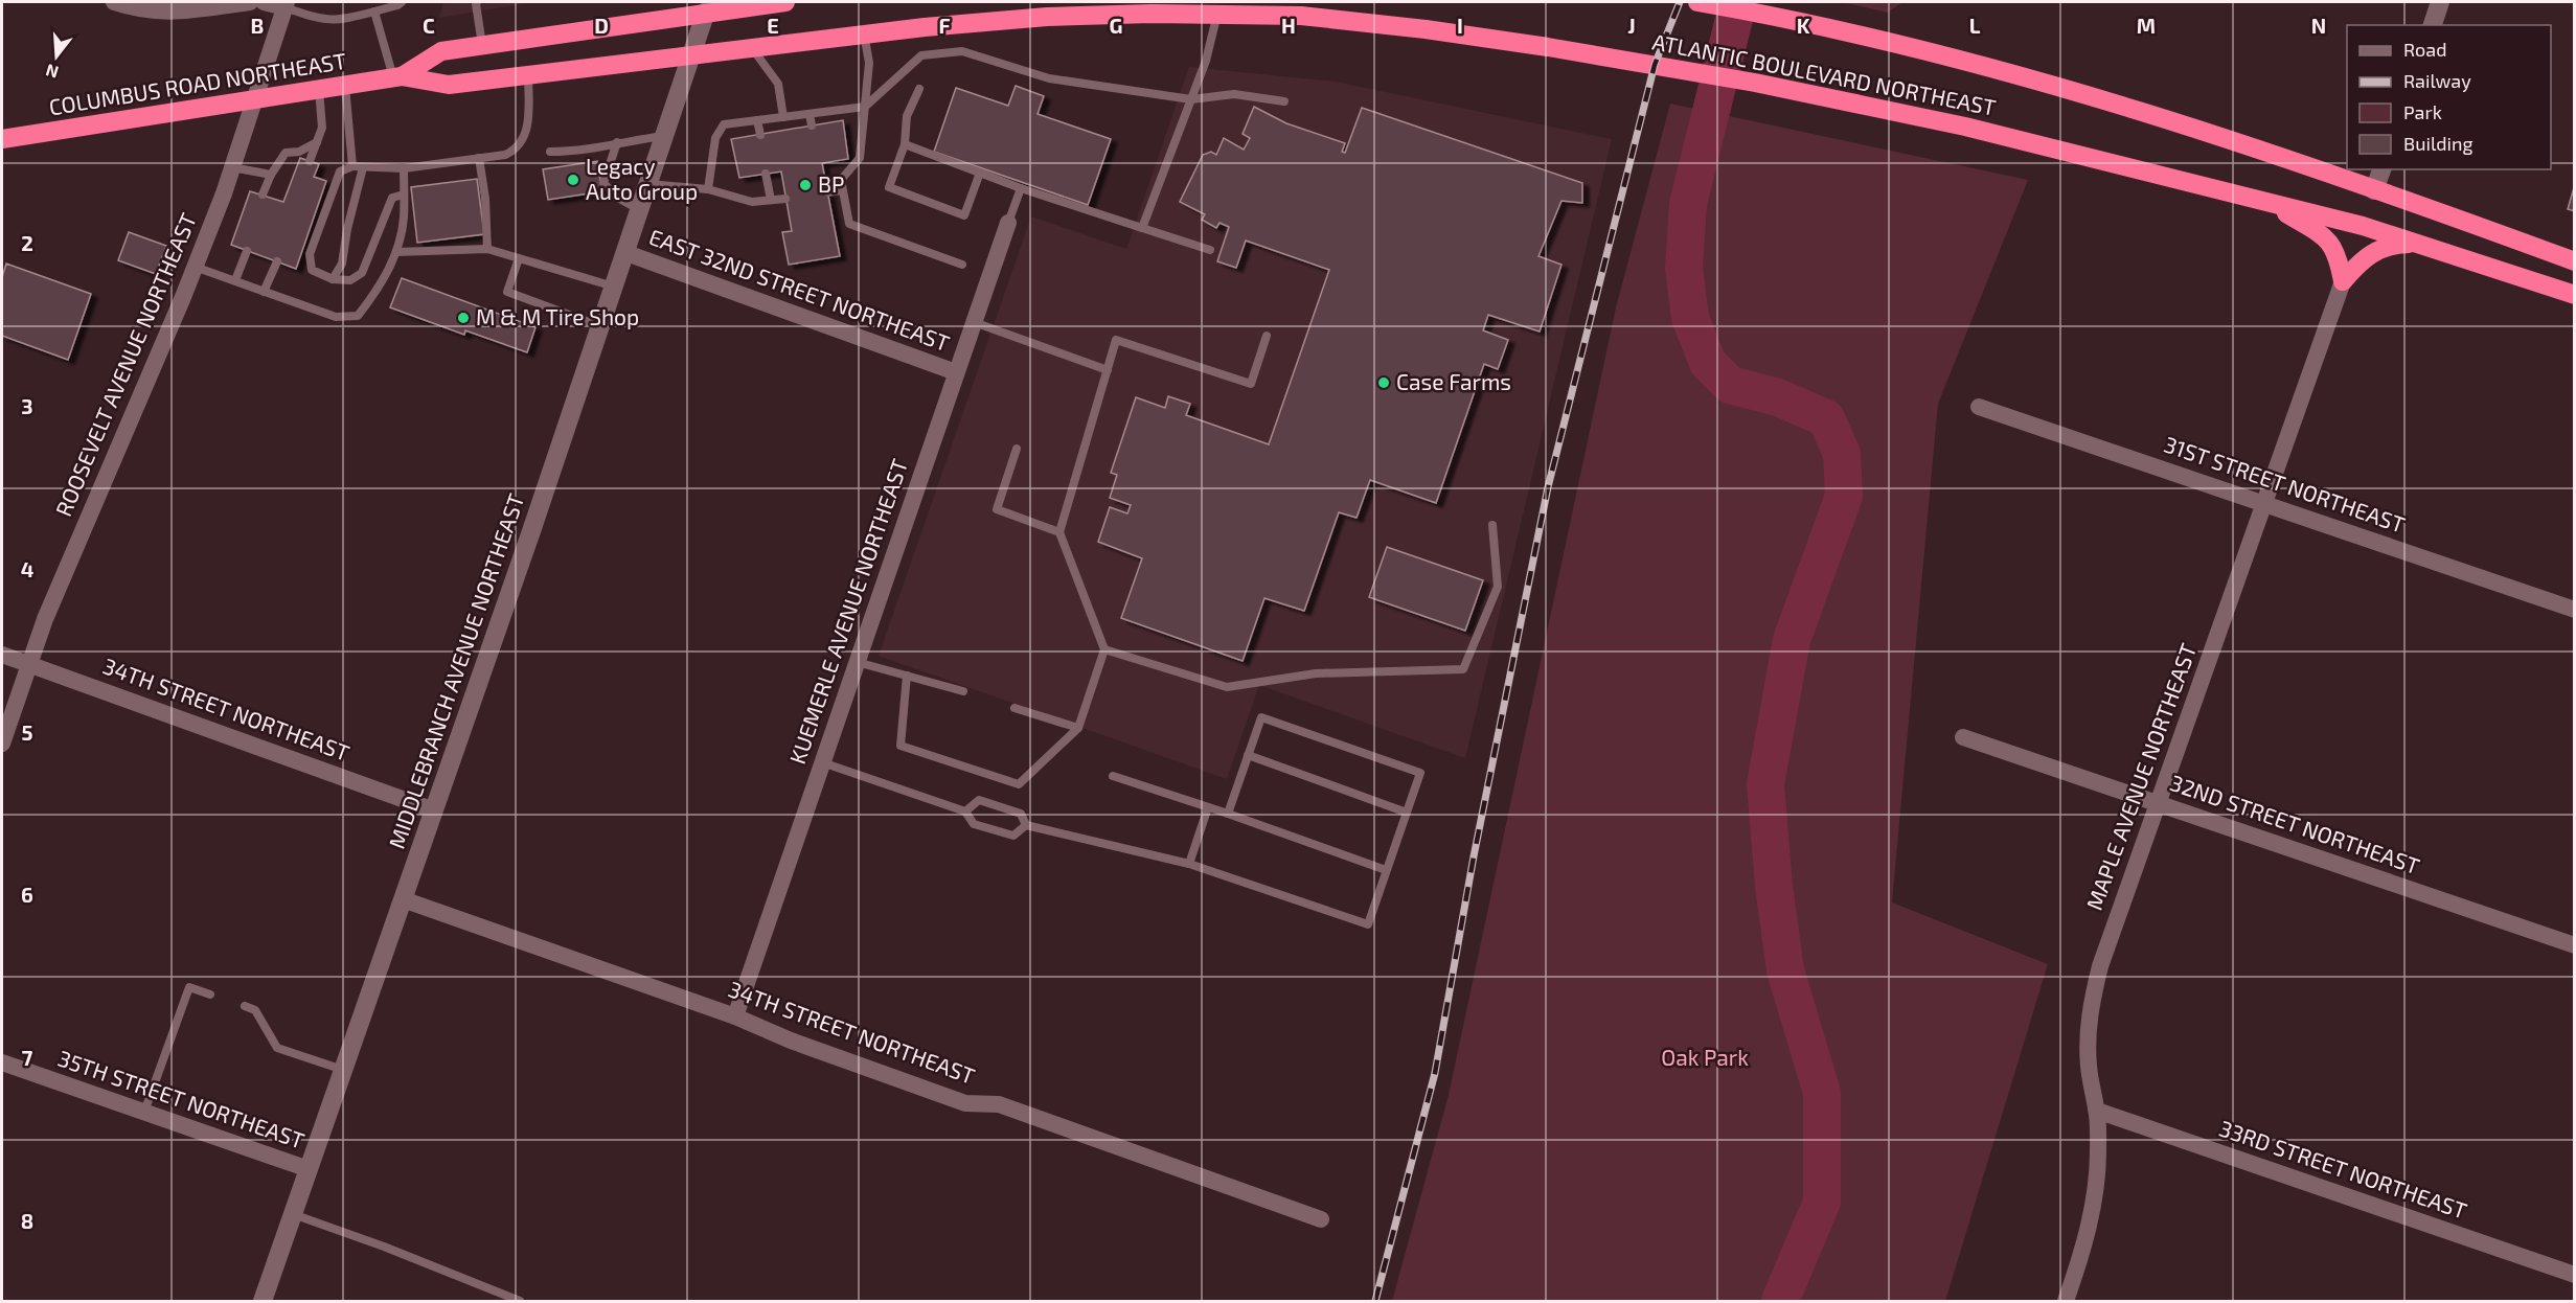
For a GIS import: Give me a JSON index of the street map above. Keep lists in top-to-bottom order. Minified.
{"streets":{"highway":["ATLANTIC BOULEVARD NORTHEAST","COLUMBUS ROAD NORTHEAST"],"street":["EAST 32ND STREET NORTHEAST","ROOSEVELT AVENUE NORTHEAST","31ST STREET NORTHEAST","KUEMERLE AVENUE NORTHEAST","MIDDLEBRANCH AVENUE NORTHEAST","34TH STREET NORTHEAST","MAPLE AVENUE NORTHEAST","32ND STREET NORTHEAST","35TH STREET NORTHEAST","33RD STREET NORTHEAST"]},"crossings":[["ATLANTIC BOULEVARD NORTHEAST","COLUMBUS ROAD NORTHEAST"],["COLUMBUS ROAD NORTHEAST","ROOSEVELT AVENUE NORTHEAST"],["COLUMBUS ROAD NORTHEAST","MIDDLEBRANCH AVENUE NORTHEAST"],["EAST 32ND STREET NORTHEAST","KUEMERLE AVENUE NORTHEAST"],["EAST 32ND STREET NORTHEAST","MIDDLEBRANCH AVENUE NORTHEAST"],["ROOSEVELT AVENUE NORTHEAST","34TH STREET NORTHEAST"],["31ST STREET NORTHEAST","MAPLE AVENUE NORTHEAST"],["KUEMERLE AVENUE NORTHEAST","34TH STREET NORTHEAST"],["MIDDLEBRANCH AVENUE NORTHEAST","34TH STREET NORTHEAST"],["MIDDLEBRANCH AVENUE NORTHEAST","35TH STREET NORTHEAST"],["MAPLE AVENUE NORTHEAST","32ND STREET NORTHEAST"],["MAPLE AVENUE NORTHEAST","33RD STREET NORTHEAST"]],"parks":["Oak Park"],"places":["Legacy Auto Group","BP","M & M Tire Shop","Case Farms"],"legend":["Road","Railway","Park","Building"],"north":"bottom","grid":{"columns":["B","C","D","E","F","G","H","I","J","K","L","M","N"],"rows":["2","3","4","5","6","7","8"]}}
